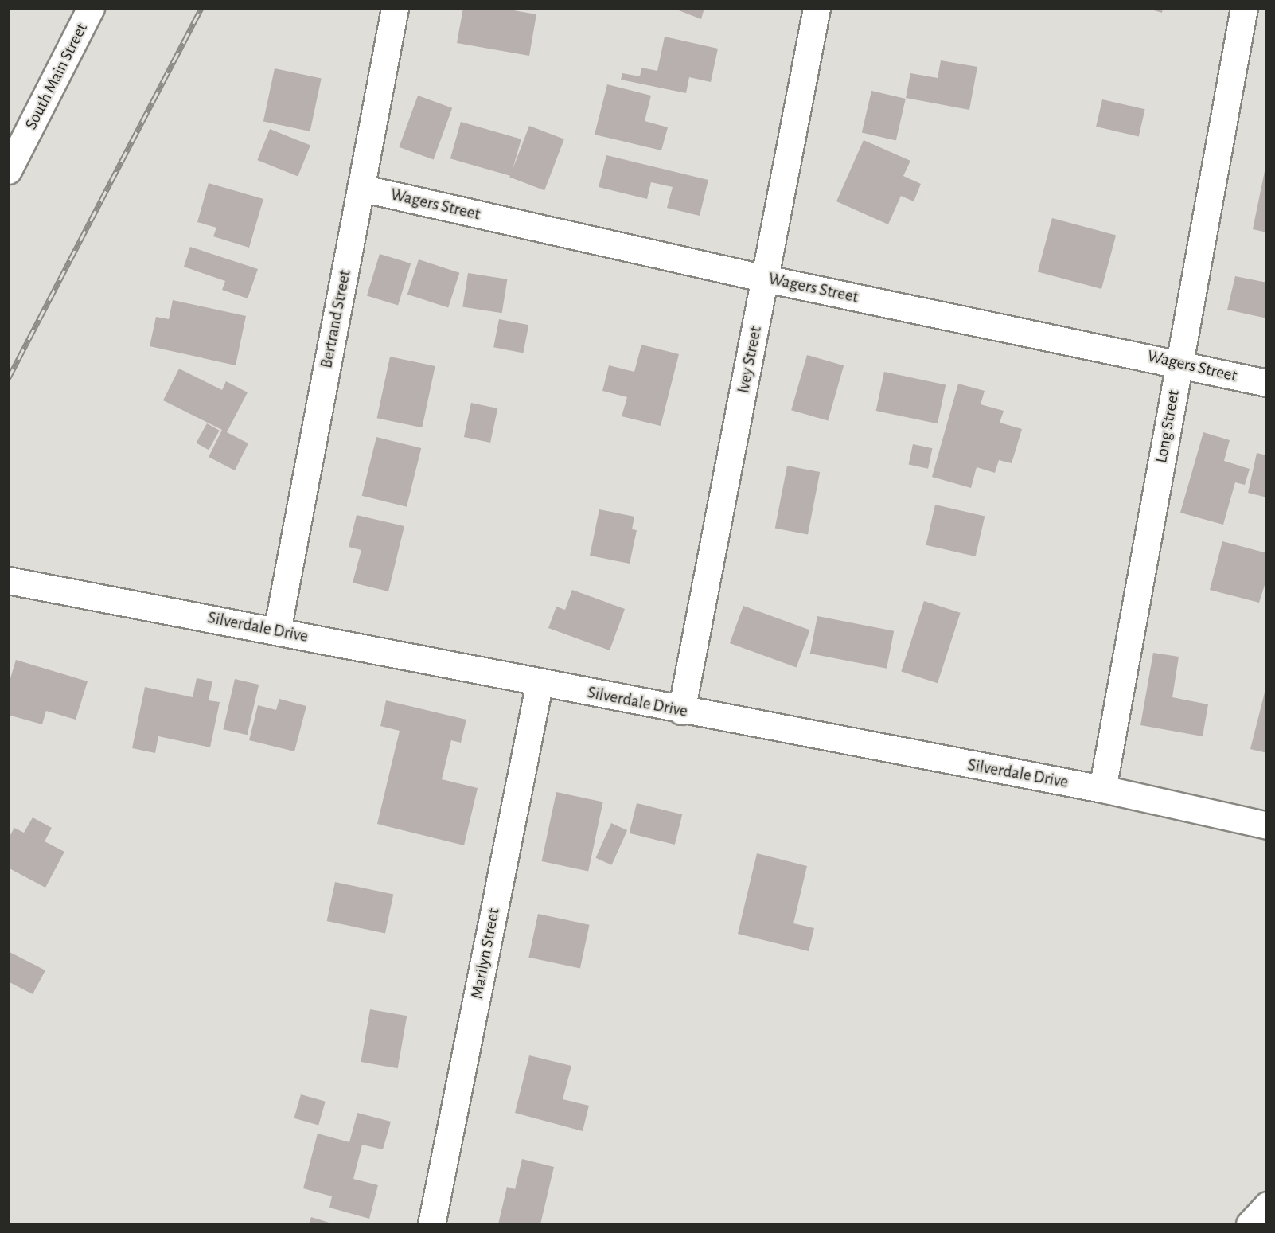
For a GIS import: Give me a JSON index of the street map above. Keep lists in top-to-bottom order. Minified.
{"streets":{"street":["South Main Street","Wagers Street","Bertrand Street","Ivey Street","Long Street","Silverdale Drive","Marilyn Street"]},"crossings":[["Wagers Street","Bertrand Street"],["Wagers Street","Ivey Street"],["Wagers Street","Long Street"],["Bertrand Street","Silverdale Drive"],["Ivey Street","Silverdale Drive"],["Long Street","Silverdale Drive"],["Silverdale Drive","Marilyn Street"]]}
